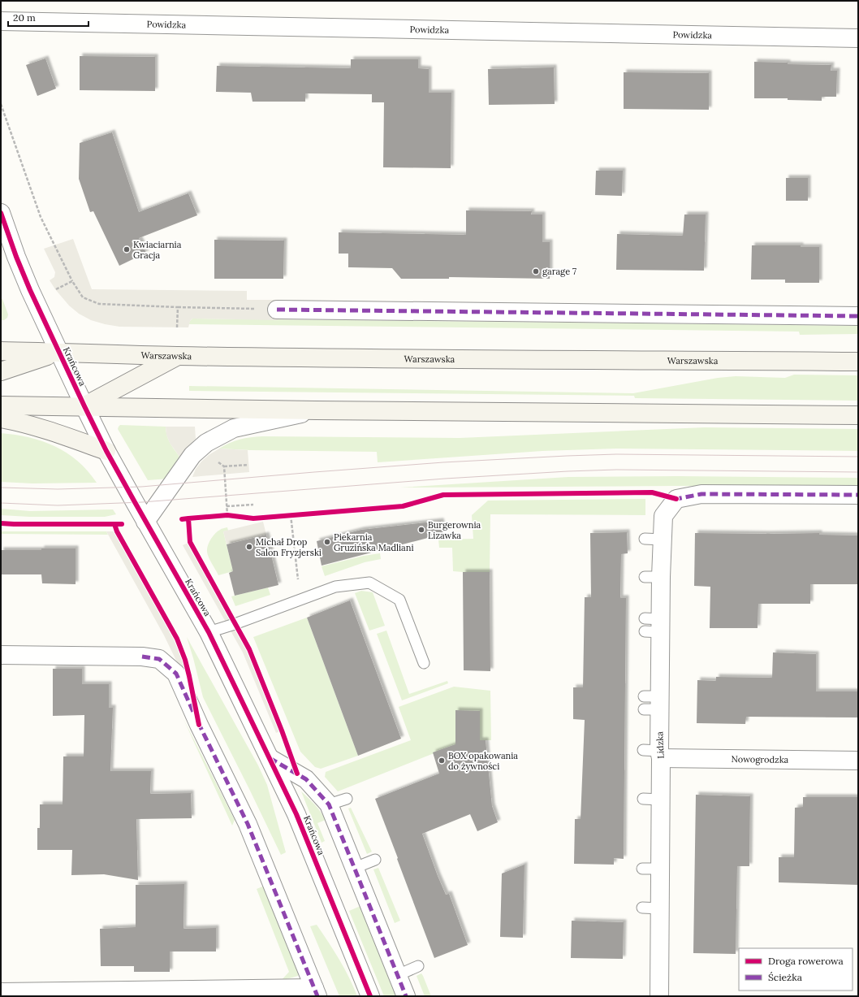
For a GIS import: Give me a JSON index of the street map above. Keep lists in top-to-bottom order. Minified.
{"streets":{"main road":["Warszawska"],"street":["Powidzka","Krańcowa","Lidzka","Nowogrodzka"]},"crossings":[["Warszawska","Krańcowa"],["Lidzka","Nowogrodzka"]],"places":["Kwiaciarnia Gracja","garage 7","Burgerownia Lizawka","Piekarnia Gruzińska Madliani","Michał Drop Salon Fryzjerski","BOX opakowania do żywności"],"legend":["Droga rowerowa","Ścieżka"],"scale_bar":"20 m"}
